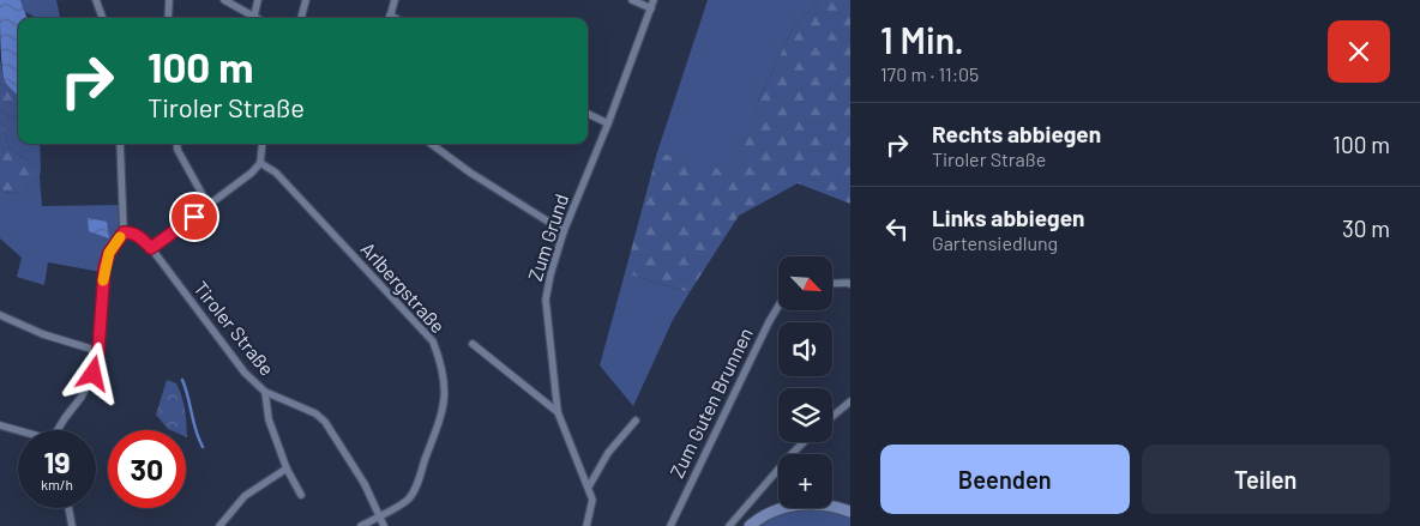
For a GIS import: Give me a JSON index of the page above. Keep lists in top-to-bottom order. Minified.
{"streets":{"street":["Zum Grund","Arlbergstraße","Tiroler Straße","Zum Guten Brunnen"]},"crossings":[["Arlbergstraße","Tiroler Straße"]],"north":"bottom right","page":{"heading":["1 Min.","170 m · 11:05"],"turn":["100 m","Tiroler Straße"],"list":[{"name":"Rechts abbiegen","note":"Tiroler Straße","value":"100 m"},{"name":"Links abbiegen","note":"Gartensiedlung","value":"30 m"}],"map_buttons":"+","speed":"19 km/h","limit":"30","buttons":["Beenden","Teilen"]}}
